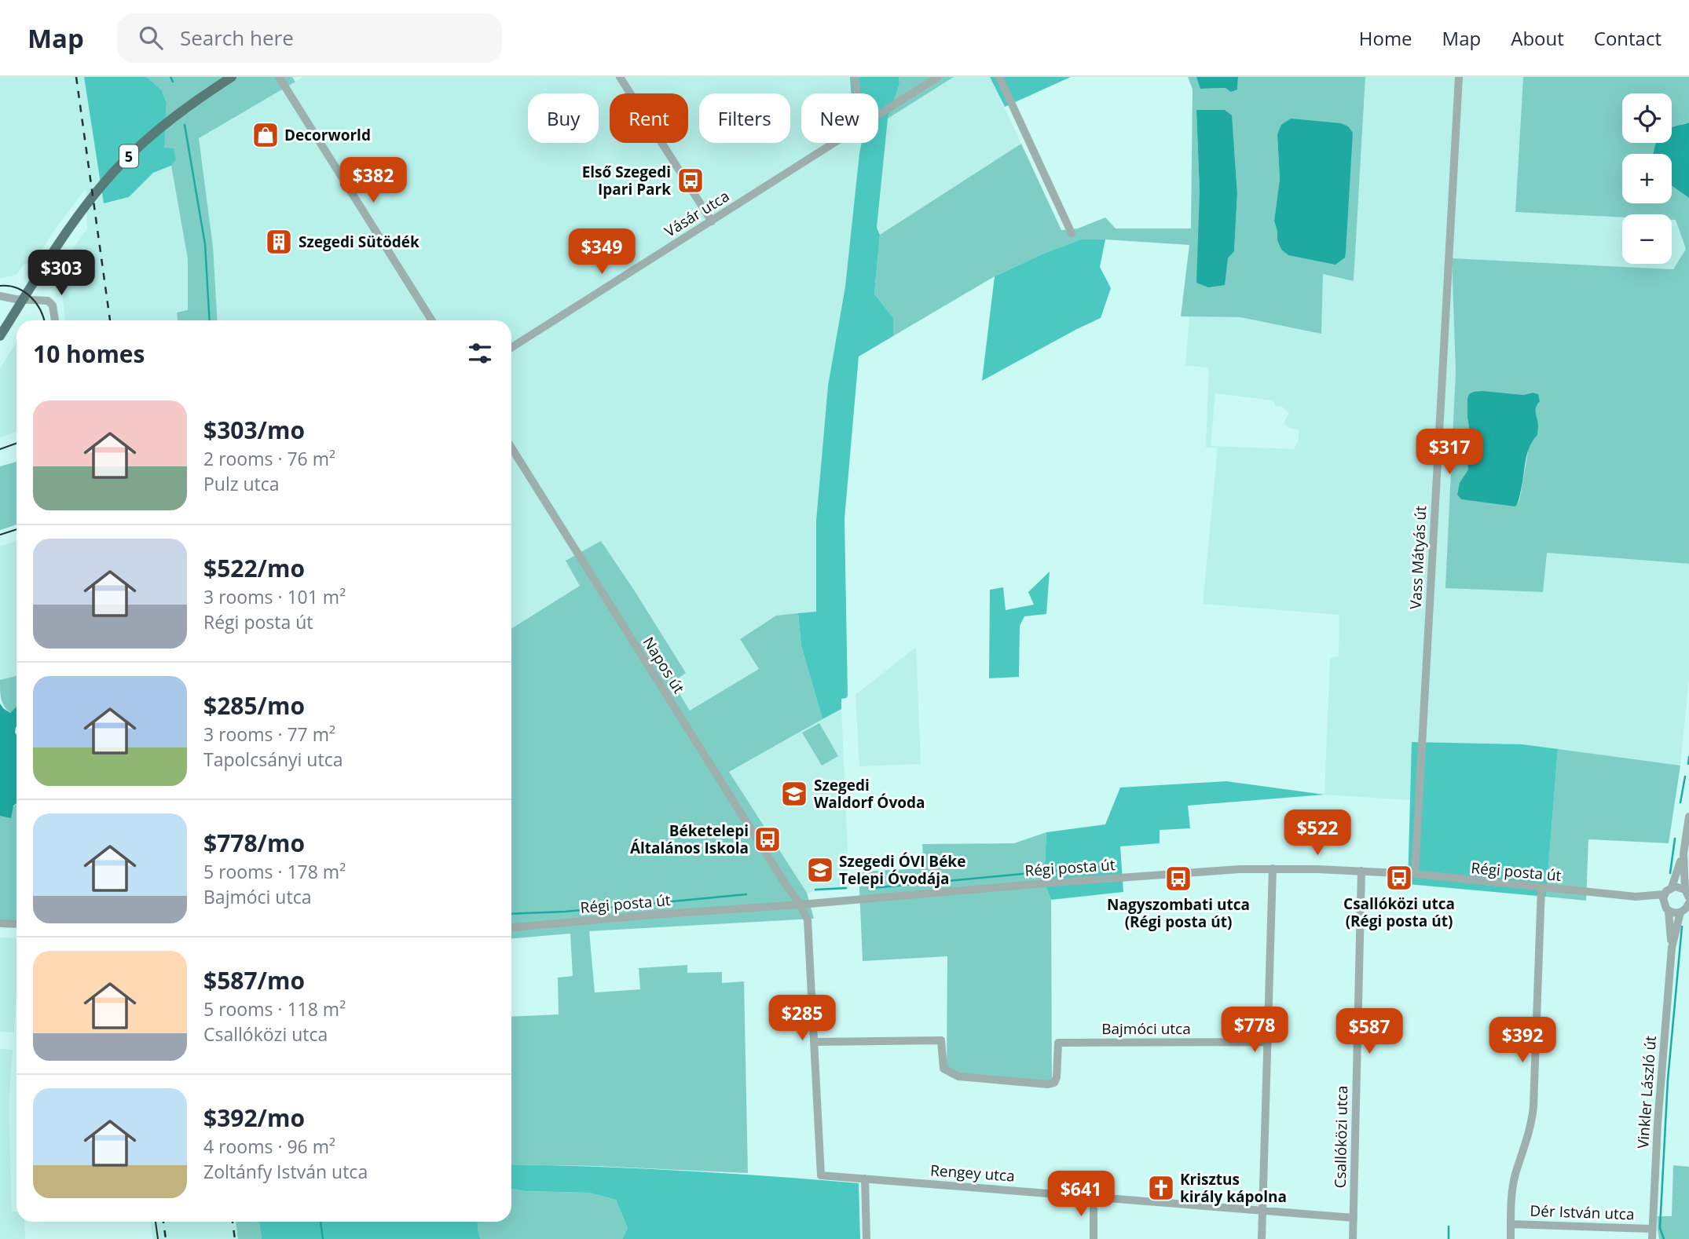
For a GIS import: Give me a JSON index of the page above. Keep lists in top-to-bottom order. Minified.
{"streets":{"main road":["5"],"street":["Vásár utca","Vass Mátyás út","Napos út","Régi posta út","Bajmóci utca","Vinkler László út","Csallóközi utca","Rengey utca","Dér István utca"]},"crossings":[["Vass Mátyás út","Régi posta út"],["Napos út","Régi posta út"],["Napos út","Bajmóci utca"],["Napos út","Rengey utca"],["Régi posta út","Vinkler László út"],["Régi posta út","Csallóközi utca"],["Vinkler László út","Dér István utca"],["Csallóközi utca","Rengey utca"]],"places":{"shop":["Decorworld"],"bus stop":["Első Szegedi Ipari Park","Béketelepi Általános Iskola","Csallóközi utca (Régi posta út)","Nagyszombati utca (Régi posta út)"],"building":["Szegedi Sütödék"],"school or university":["Szegedi Waldorf Óvoda","Szegedi ÓVI Béke Telepi Óvodája"],"church":["Krisztus király kápolna"]},"page":{"header":"Map","search":"Search here","nav":["Home","Map","About","Contact"],"map_buttons":["+","−"],"chip":["Buy","Rent","Filters","New"],"price":["$382","$349","$303","$317","$522","$285","$778","$587","$392","$641"],"heading":"10 homes","list":[{"name":"$303/mo","note":"2 rooms · 76 m² · Pulz utca"},{"name":"$522/mo","note":"3 rooms · 101 m² · Régi posta út"},{"name":"$285/mo","note":"3 rooms · 77 m² · Tapolcsányi utca"},{"name":"$778/mo","note":"5 rooms · 178 m² · Bajmóci utca"},{"name":"$587/mo","note":"5 rooms · 118 m² · Csallóközi utca"},{"name":"$392/mo","note":"4 rooms · 96 m² · Zoltánfy István utca"}]}}
